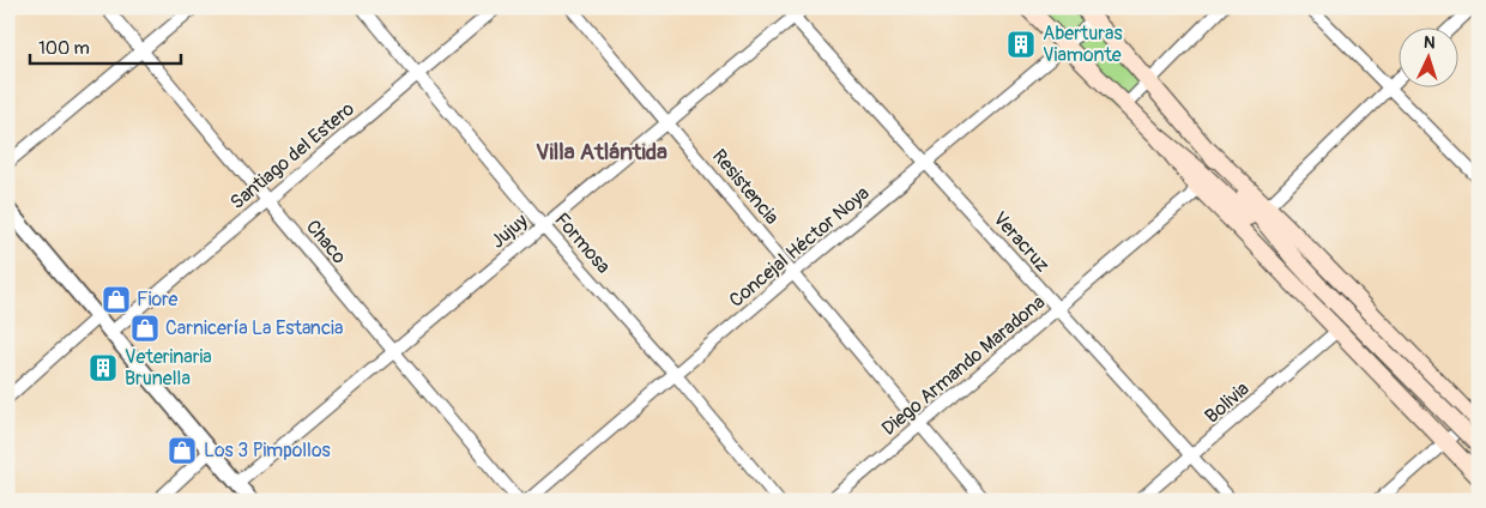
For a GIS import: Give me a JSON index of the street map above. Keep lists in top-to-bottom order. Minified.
{"streets":{"street":["Santiago del Estero","Resistencia","Jujuy","Chaco","Veracruz","Formosa","Concejal Héctor Noya","Diego Armando Maradona","Bolivia"]},"crossings":[["Santiago del Estero","Chaco"],["Santiago del Estero","Formosa"],["Resistencia","Jujuy"],["Resistencia","Concejal Héctor Noya"],["Resistencia","Diego Armando Maradona"],["Jujuy","Chaco"],["Jujuy","Veracruz"],["Jujuy","Formosa"],["Veracruz","Concejal Héctor Noya"],["Veracruz","Diego Armando Maradona"],["Veracruz","Bolivia"],["Formosa","Concejal Héctor Noya"]],"districts":["Villa Atlántida"],"places":{"building":["Aberturas Viamonte","Veterinaria Brunella"],"shop":["Fiore","Carnicería La Estancia","Los 3 Pimpollos"]},"scale_bar":"100 m","north":"top"}
